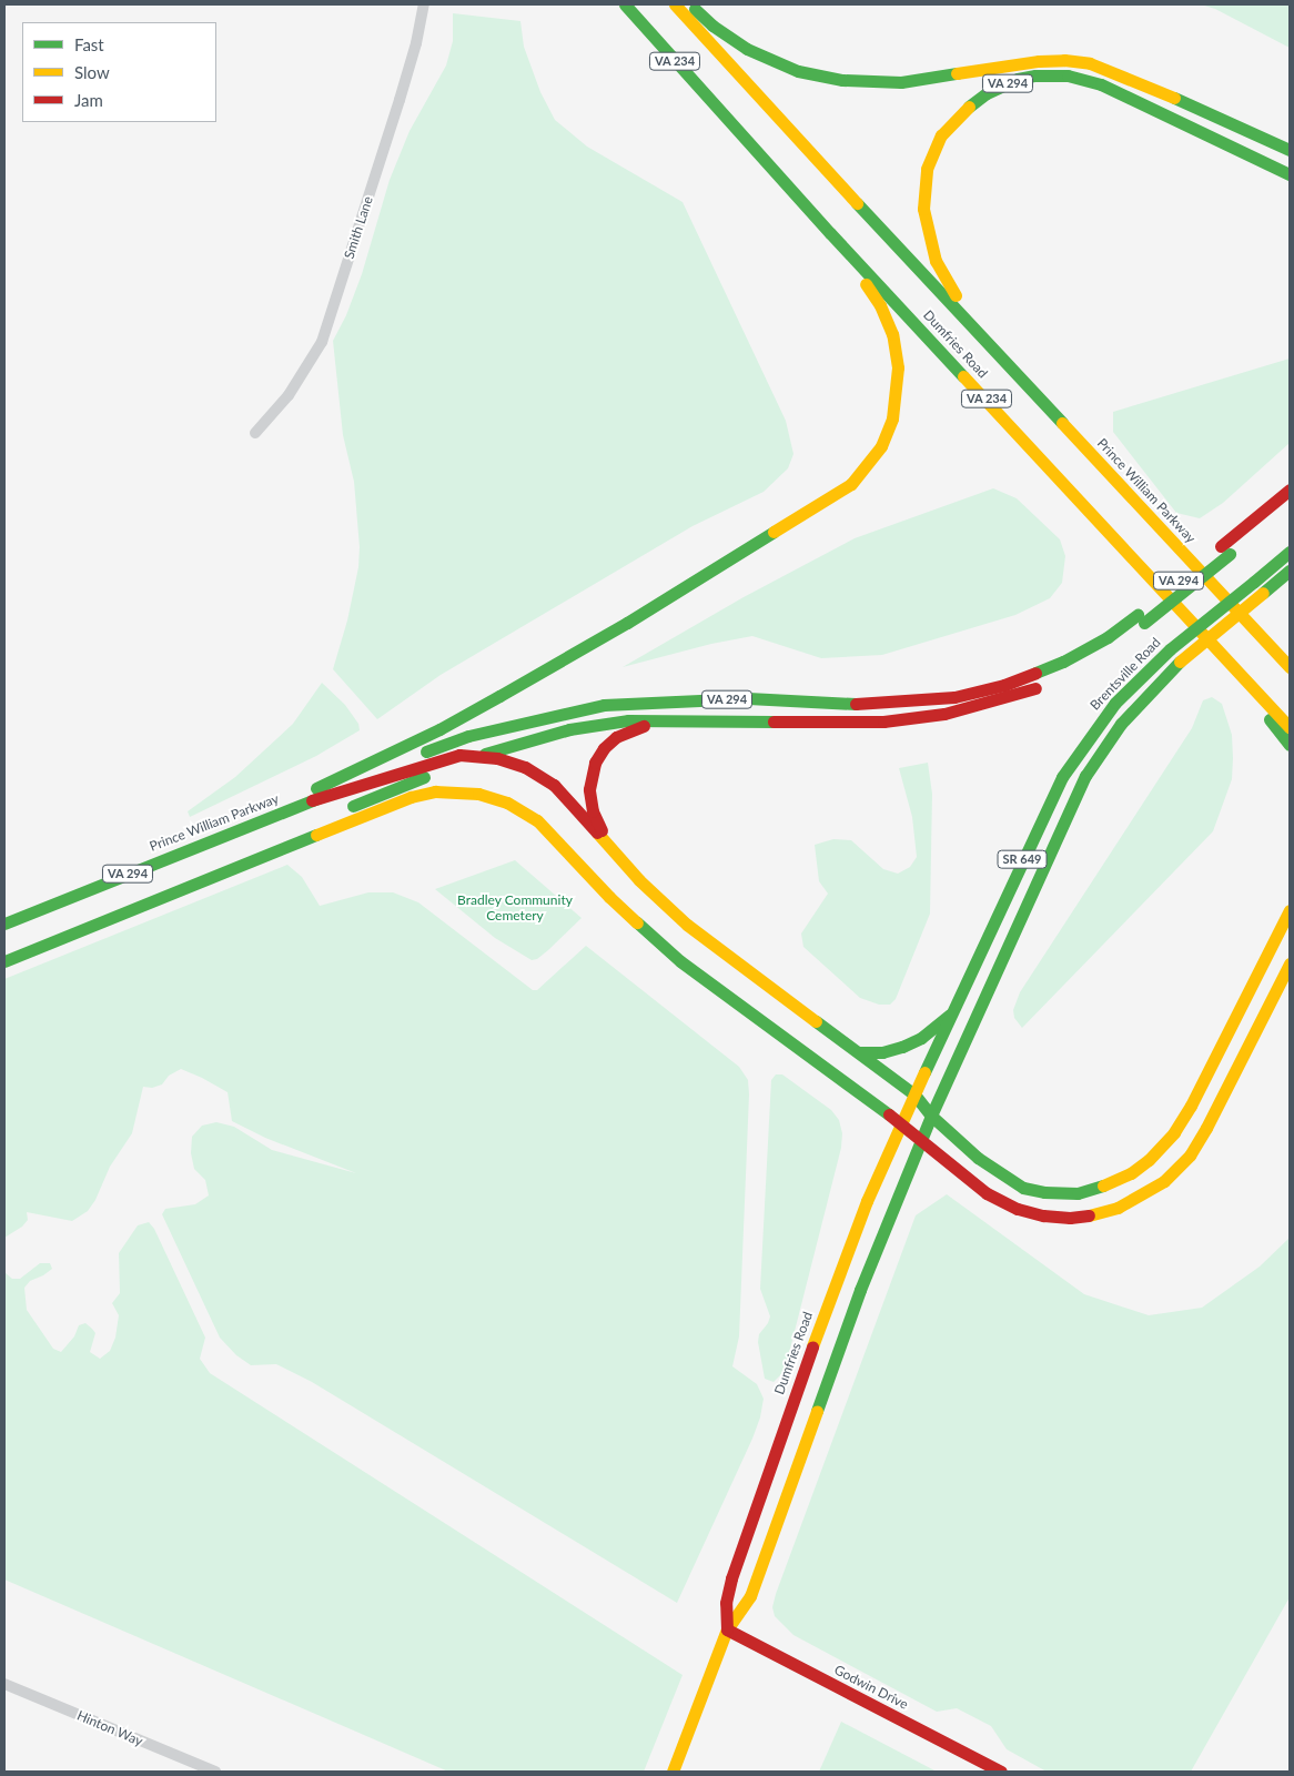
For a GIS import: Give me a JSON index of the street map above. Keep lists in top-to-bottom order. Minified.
{"streets":{"main road":["VA 234","VA 294","Dumfries Road","Prince William Parkway","Brentsville Road","SR 649","Godwin Drive"],"street":["Smith Lane","Hinton Way"]},"crossings":[["VA 294","Dumfries Road"],["VA 294","Prince William Parkway"],["VA 294","Brentsville Road"],["Dumfries Road","Prince William Parkway"],["Dumfries Road","Brentsville Road"],["Dumfries Road","Godwin Drive"]],"parks":["Bradley Community Cemetery"],"legend":["Fast","Slow","Jam"]}
